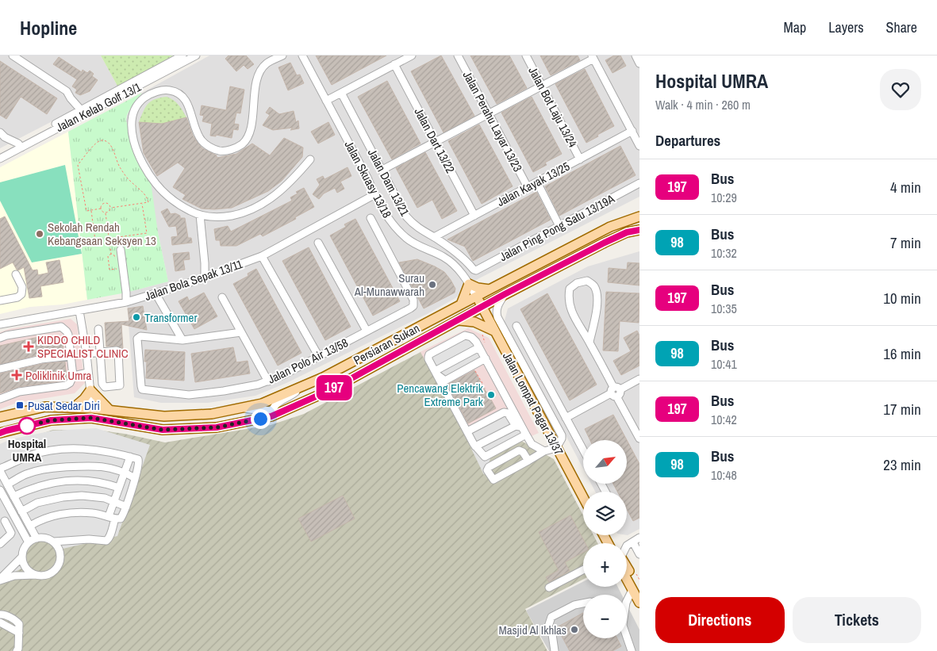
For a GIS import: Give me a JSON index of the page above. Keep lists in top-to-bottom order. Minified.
{"streets":{"main road":["Persiaran Sukan","Jalan Lompat Pagar 13/37"],"street":["Jalan Kelab Golf 13/1","Jalan Bot Laju 13/24","Jalan Perahu Layar 13/23","Jalan Dart 13/22","Jalan Skuasy 13/18","Jalan Dam 13/21","Jalan Kayak 13/25","Jalan Ping Pong Satu 13/19A","Jalan Bola Sepak 13/11","Jalan Polo Air 13/58"]},"crossings":[["Jalan Bot Laju 13/24","Jalan Kayak 13/25"],["Jalan Perahu Layar 13/23","Jalan Kayak 13/25"],["Jalan Dart 13/22","Jalan Kayak 13/25"],["Jalan Skuasy 13/18","Jalan Bola Sepak 13/11"],["Jalan Skuasy 13/18","Persiaran Sukan"],["Jalan Skuasy 13/18","Jalan Lompat Pagar 13/37"],["Jalan Dam 13/21","Jalan Kayak 13/25"],["Jalan Dam 13/21","Jalan Ping Pong Satu 13/19A"],["Persiaran Sukan","Jalan Lompat Pagar 13/37"]],"places":{"other":["Sekolah Rendah Kebangsaan Seksyen 13","Surau Al-Munawwarah","Transformer","Pencawang Elektrik Extreme Park","Hospital UMRA","Masjid Al Ikhlas"],"health":["KIDDO CHILD SPECIALIST CLINIC","Poliklinik Umra"],"transit":["Pusat Sedar Diri"]},"lines":["bus line 197"],"north":"top right","page":{"header":"Hopline","nav":["Map","Layers","Share"],"on_map":"197","heading":[["Hospital UMRA","Walk · 4 min · 260 m"],"Departures"],"list":[{"mark":"197","name":"Bus","note":"10:29","value":"4 min"},{"mark":"98","name":"Bus","note":"10:32","value":"7 min"},{"mark":"197","name":"Bus","note":"10:35","value":"10 min"},{"mark":"98","name":"Bus","note":"10:41","value":"16 min"},{"mark":"197","name":"Bus","note":"10:42","value":"17 min"},{"mark":"98","name":"Bus","note":"10:48","value":"23 min"}],"map_buttons":["+","−"],"buttons":["Directions","Tickets"]}}
